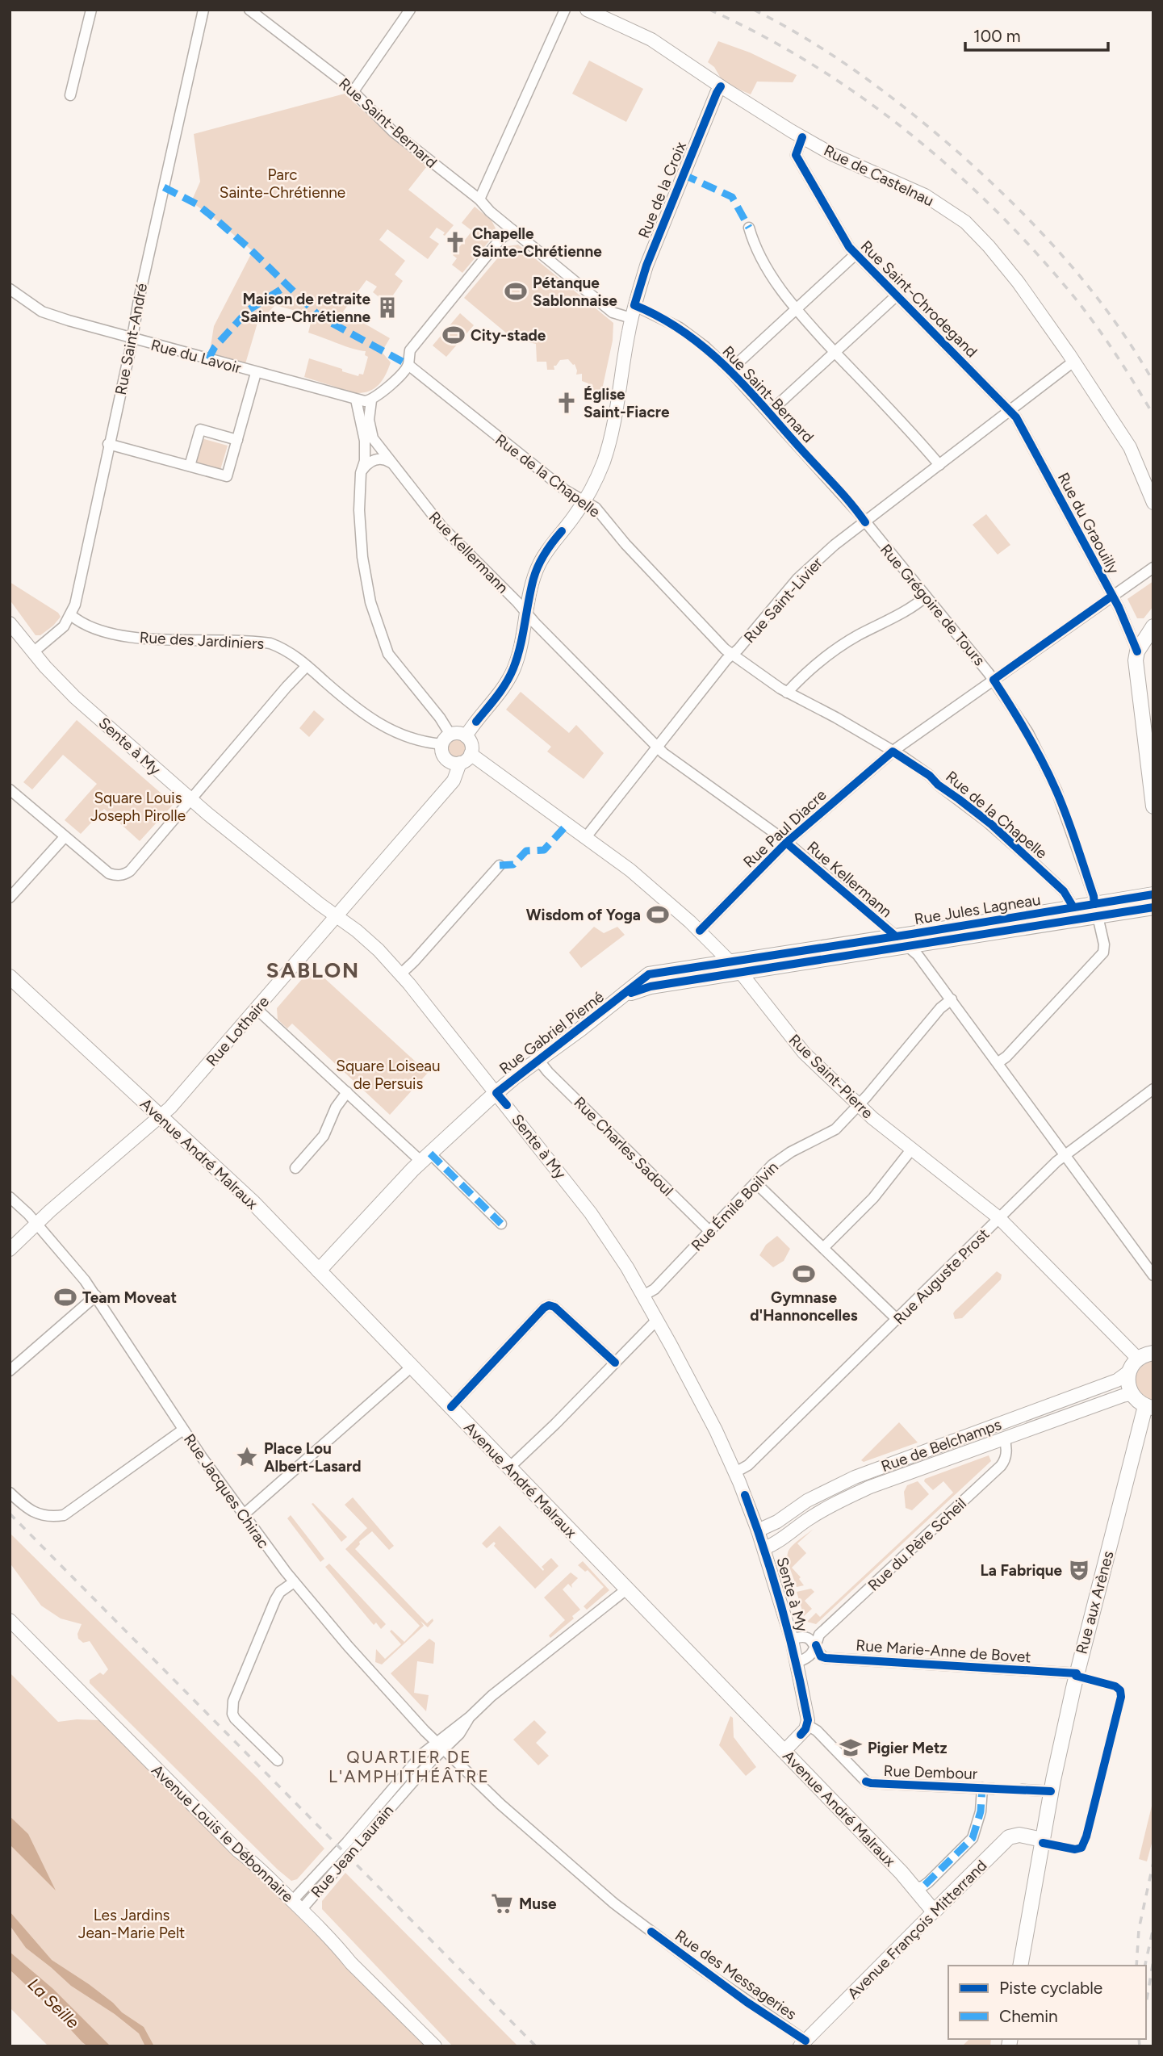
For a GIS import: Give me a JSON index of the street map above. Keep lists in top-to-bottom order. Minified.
{"streets":{"main road":["Rue Jules Lagneau","Rue Gabriel Pierné","Avenue André Malraux","Rue aux Arènes","Avenue François Mitterrand"],"street":["Rue Saint-Bernard","Rue de Castelnau","Rue de la Croix","Rue Saint-Chrodegand","Rue Saint-André","Rue du Lavoir","Rue de la Chapelle","Rue du Graouilly","Rue Kellermann","Rue Saint-Livier","Rue Grégoire de Tours","Rue des Jardiniers","Sente à My","Rue Paul Diacre","Rue Lothaire","Rue Saint-Pierre","Rue Charles Sadoul","Rue Émile Boilvin","Rue Auguste Prost","Rue de Belchamps","Rue Jacques Chirac","Rue du Père Scheil","Rue Marie-Anne de Bovet","Rue Dembour","Avenue Louis le Débonnaire","Rue Jean Laurain","Rue des Messageries"]},"crossings":[["Rue Saint-Bernard","Rue de la Croix"],["Rue Saint-Bernard","Rue Saint-Livier"],["Rue Saint-Bernard","Rue Grégoire de Tours"],["Rue de Castelnau","Rue de la Croix"],["Rue de Castelnau","Rue Saint-Chrodegand"],["Rue de Castelnau","Rue Saint-Livier"],["Rue de la Croix","Rue de la Chapelle"],["Rue de la Croix","Rue Kellermann"],["Rue de la Croix","Rue des Jardiniers"],["Rue de la Croix","Rue Lothaire"],["Rue de la Croix","Rue Saint-Pierre"],["Rue Saint-Chrodegand","Rue du Graouilly"],["Rue Saint-Chrodegand","Rue Saint-Livier"],["Rue Saint-André","Rue du Lavoir"],["Rue Saint-André","Rue des Jardiniers"],["Rue Saint-André","Sente à My"],["Rue de la Chapelle","Rue Saint-Livier"],["Rue de la Chapelle","Rue Paul Diacre"],["Rue de la Chapelle","Rue Jules Lagneau"],["Rue du Graouilly","Rue Saint-Livier"],["Rue du Graouilly","Rue Paul Diacre"],["Rue Kellermann","Rue Saint-Livier"],["Rue Kellermann","Rue Grégoire de Tours"],["Rue Kellermann","Rue Paul Diacre"],["Rue Kellermann","Rue Jules Lagneau"],["Rue Kellermann","Rue Émile Boilvin"],["Rue Kellermann","Rue Auguste Prost"],["Rue Saint-Livier","Rue Grégoire de Tours"],["Rue Saint-Livier","Rue Saint-Pierre"],["Rue Grégoire de Tours","Rue Paul Diacre"],["Rue Grégoire de Tours","Rue Jules Lagneau"],["Rue des Jardiniers","Rue Lothaire"],["Rue des Jardiniers","Rue Saint-Pierre"],["Sente à My","Rue Lothaire"],["Sente à My","Rue Gabriel Pierné"],["Sente à My","Rue Émile Boilvin"],["Sente à My","Rue Auguste Prost"],["Sente à My","Rue de Belchamps"],["Sente à My","Rue du Père Scheil"],["Sente à My","Rue Dembour"],["Rue Paul Diacre","Rue Saint-Pierre"],["Rue Jules Lagneau","Rue Gabriel Pierné"],["Rue Jules Lagneau","Rue Saint-Pierre"],["Rue Lothaire","Rue Saint-Pierre"],["Rue Lothaire","Avenue André Malraux"],["Rue Lothaire","Rue Jacques Chirac"],["Rue Gabriel Pierné","Rue Saint-Pierre"],["Rue Gabriel Pierné","Rue Charles Sadoul"],["Rue Gabriel Pierné","Avenue André Malraux"],["Rue Saint-Pierre","Rue Émile Boilvin"],["Rue Saint-Pierre","Rue Auguste Prost"],["Rue Charles Sadoul","Rue Émile Boilvin"],["Avenue André Malraux","Rue Jean Laurain"],["Avenue André Malraux","Avenue François Mitterrand"],["Rue de Belchamps","Rue du Père Scheil"],["Rue Jacques Chirac","Rue Jean Laurain"],["Rue Jacques Chirac","Rue des Messageries"],["Rue du Père Scheil","Rue Marie-Anne de Bovet"],["Rue aux Arènes","Rue Marie-Anne de Bovet"],["Rue aux Arènes","Avenue François Mitterrand"],["Avenue Louis le Débonnaire","Rue Jean Laurain"],["Rue Jean Laurain","Rue des Messageries"],["Avenue François Mitterrand","Rue des Messageries"]],"districts":["SABLON","QUARTIER DE L'AMPHITHÉÂTRE"],"water":["La Seille"],"parks":["Parc Sainte-Chrétienne","Square Louis Joseph Pirolle","Square Loiseau de Persuis","Les Jardins Jean-Marie Pelt"],"places":{"church":["Chapelle Sainte-Chrétienne","Église Saint-Fiacre"],"sports":["Pétanque Sablonnaise","City-stade","Wisdom of Yoga","Gymnase d'Hannoncelles","Team Moveat"],"building":["Maison de retraite Sainte-Chrétienne"],"place":["Place Lou Albert-Lasard"],"theatre":["La Fabrique"],"school or university":["Pigier Metz"],"supermarket":["Muse"]},"legend":["Piste cyclable","Chemin"],"scale_bar":"100 m"}
